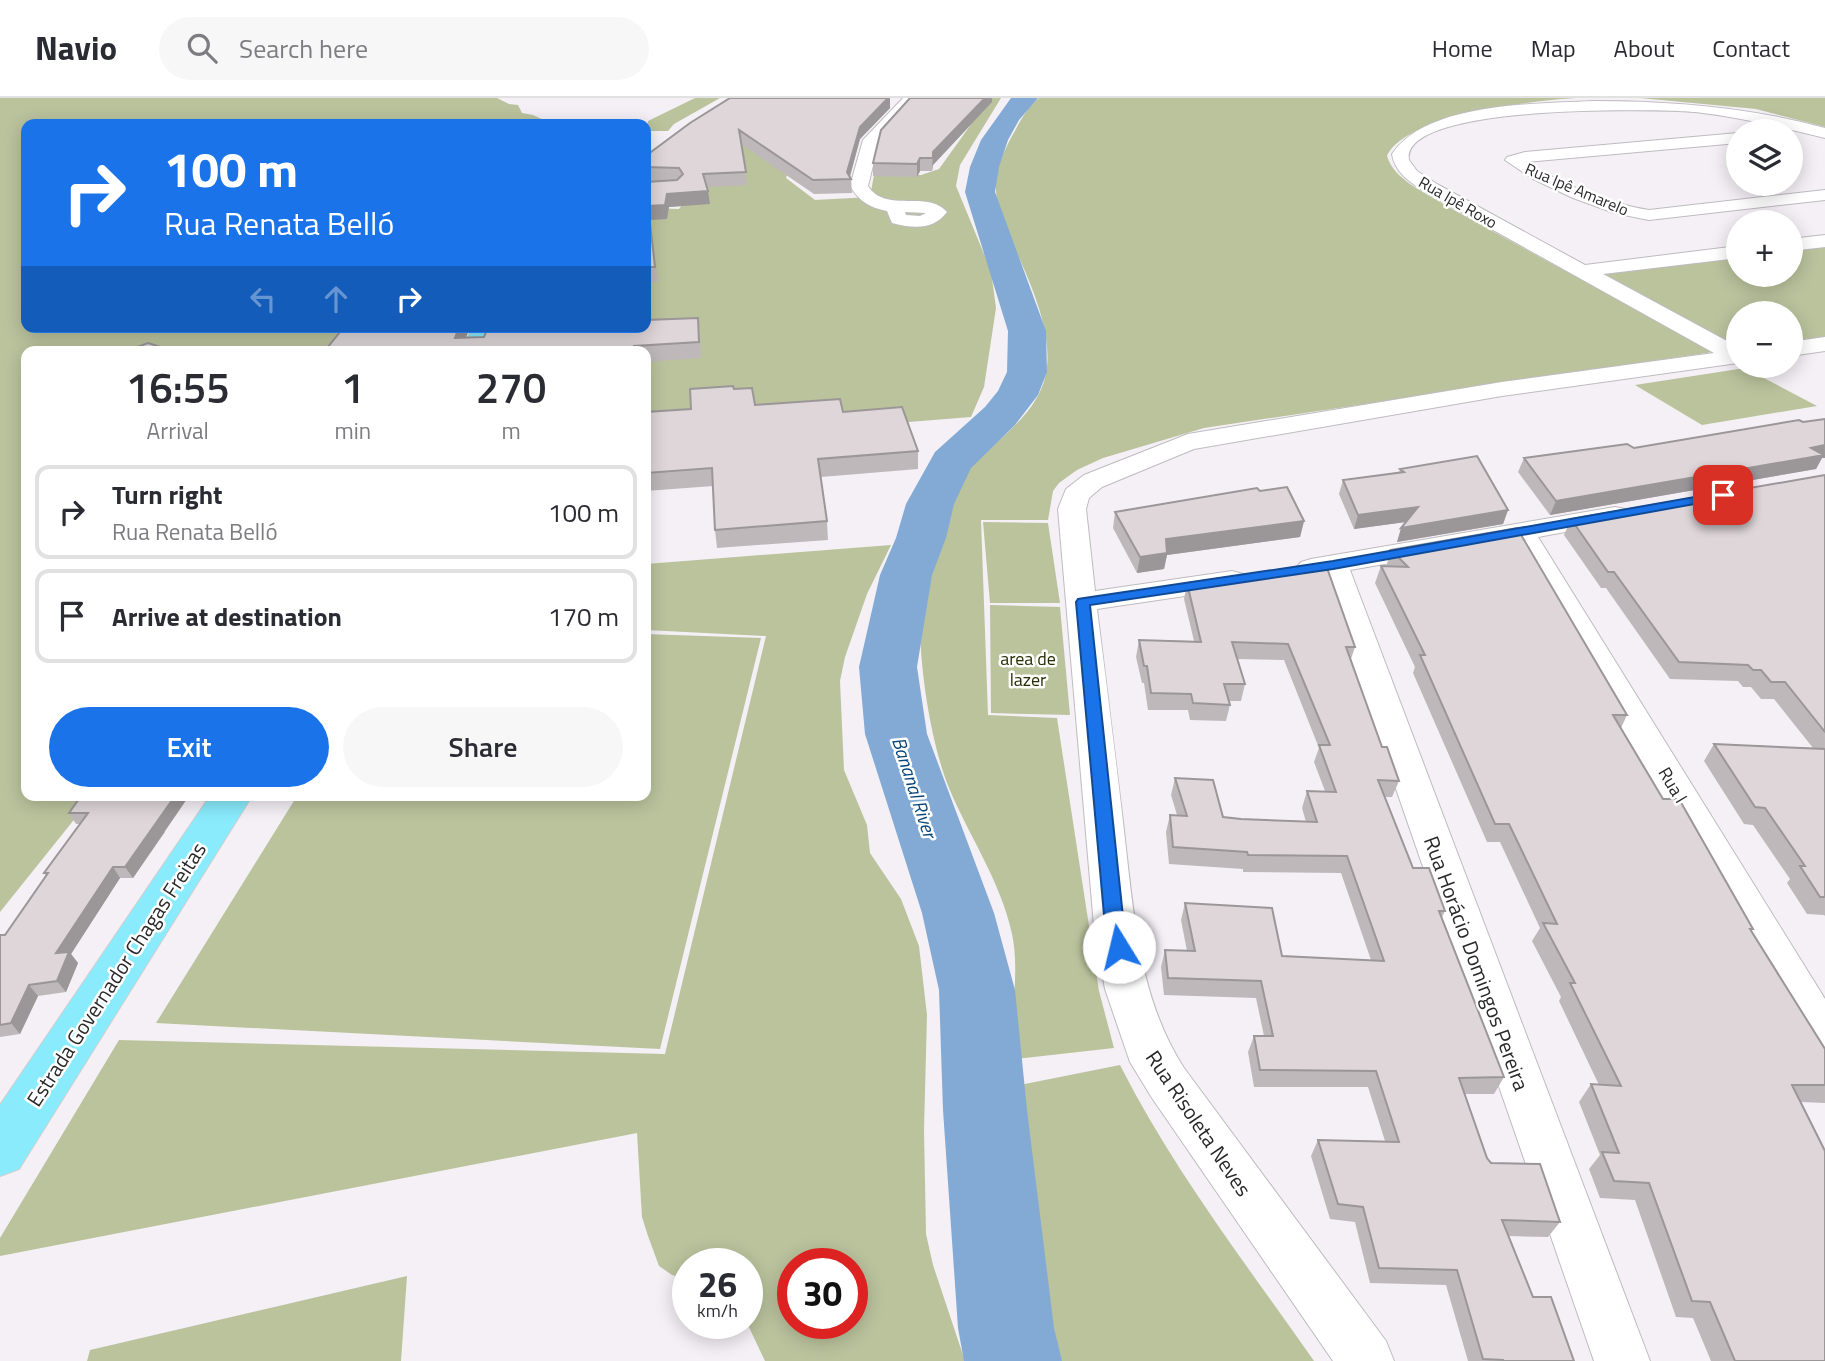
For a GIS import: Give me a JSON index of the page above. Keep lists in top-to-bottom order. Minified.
{"streets":{"main road":["Estrada Governador Chagas Freitas"],"street":["Rua Ipê Amarelo","Rua Ipê Roxo","Rua I","Rua Horácio Domingos Pereira","Rua Risoleta Neves"]},"water":["Bananal River"],"parks":["area de lazer"],"page":{"header":"Navio","search":"Search here","nav":["Home","Map","About","Contact"],"map_buttons":["+","−"],"turn":["100 m","Rua Renata Belló"],"eta":["16:55","Arrival","1","min","270","m"],"list":[{"name":"Turn right","note":"Rua Renata Belló","value":"100 m"},{"name":"Arrive at destination","value":"170 m"}],"buttons":["Exit","Share"],"speed":"26 km/h","limit":"30"}}
